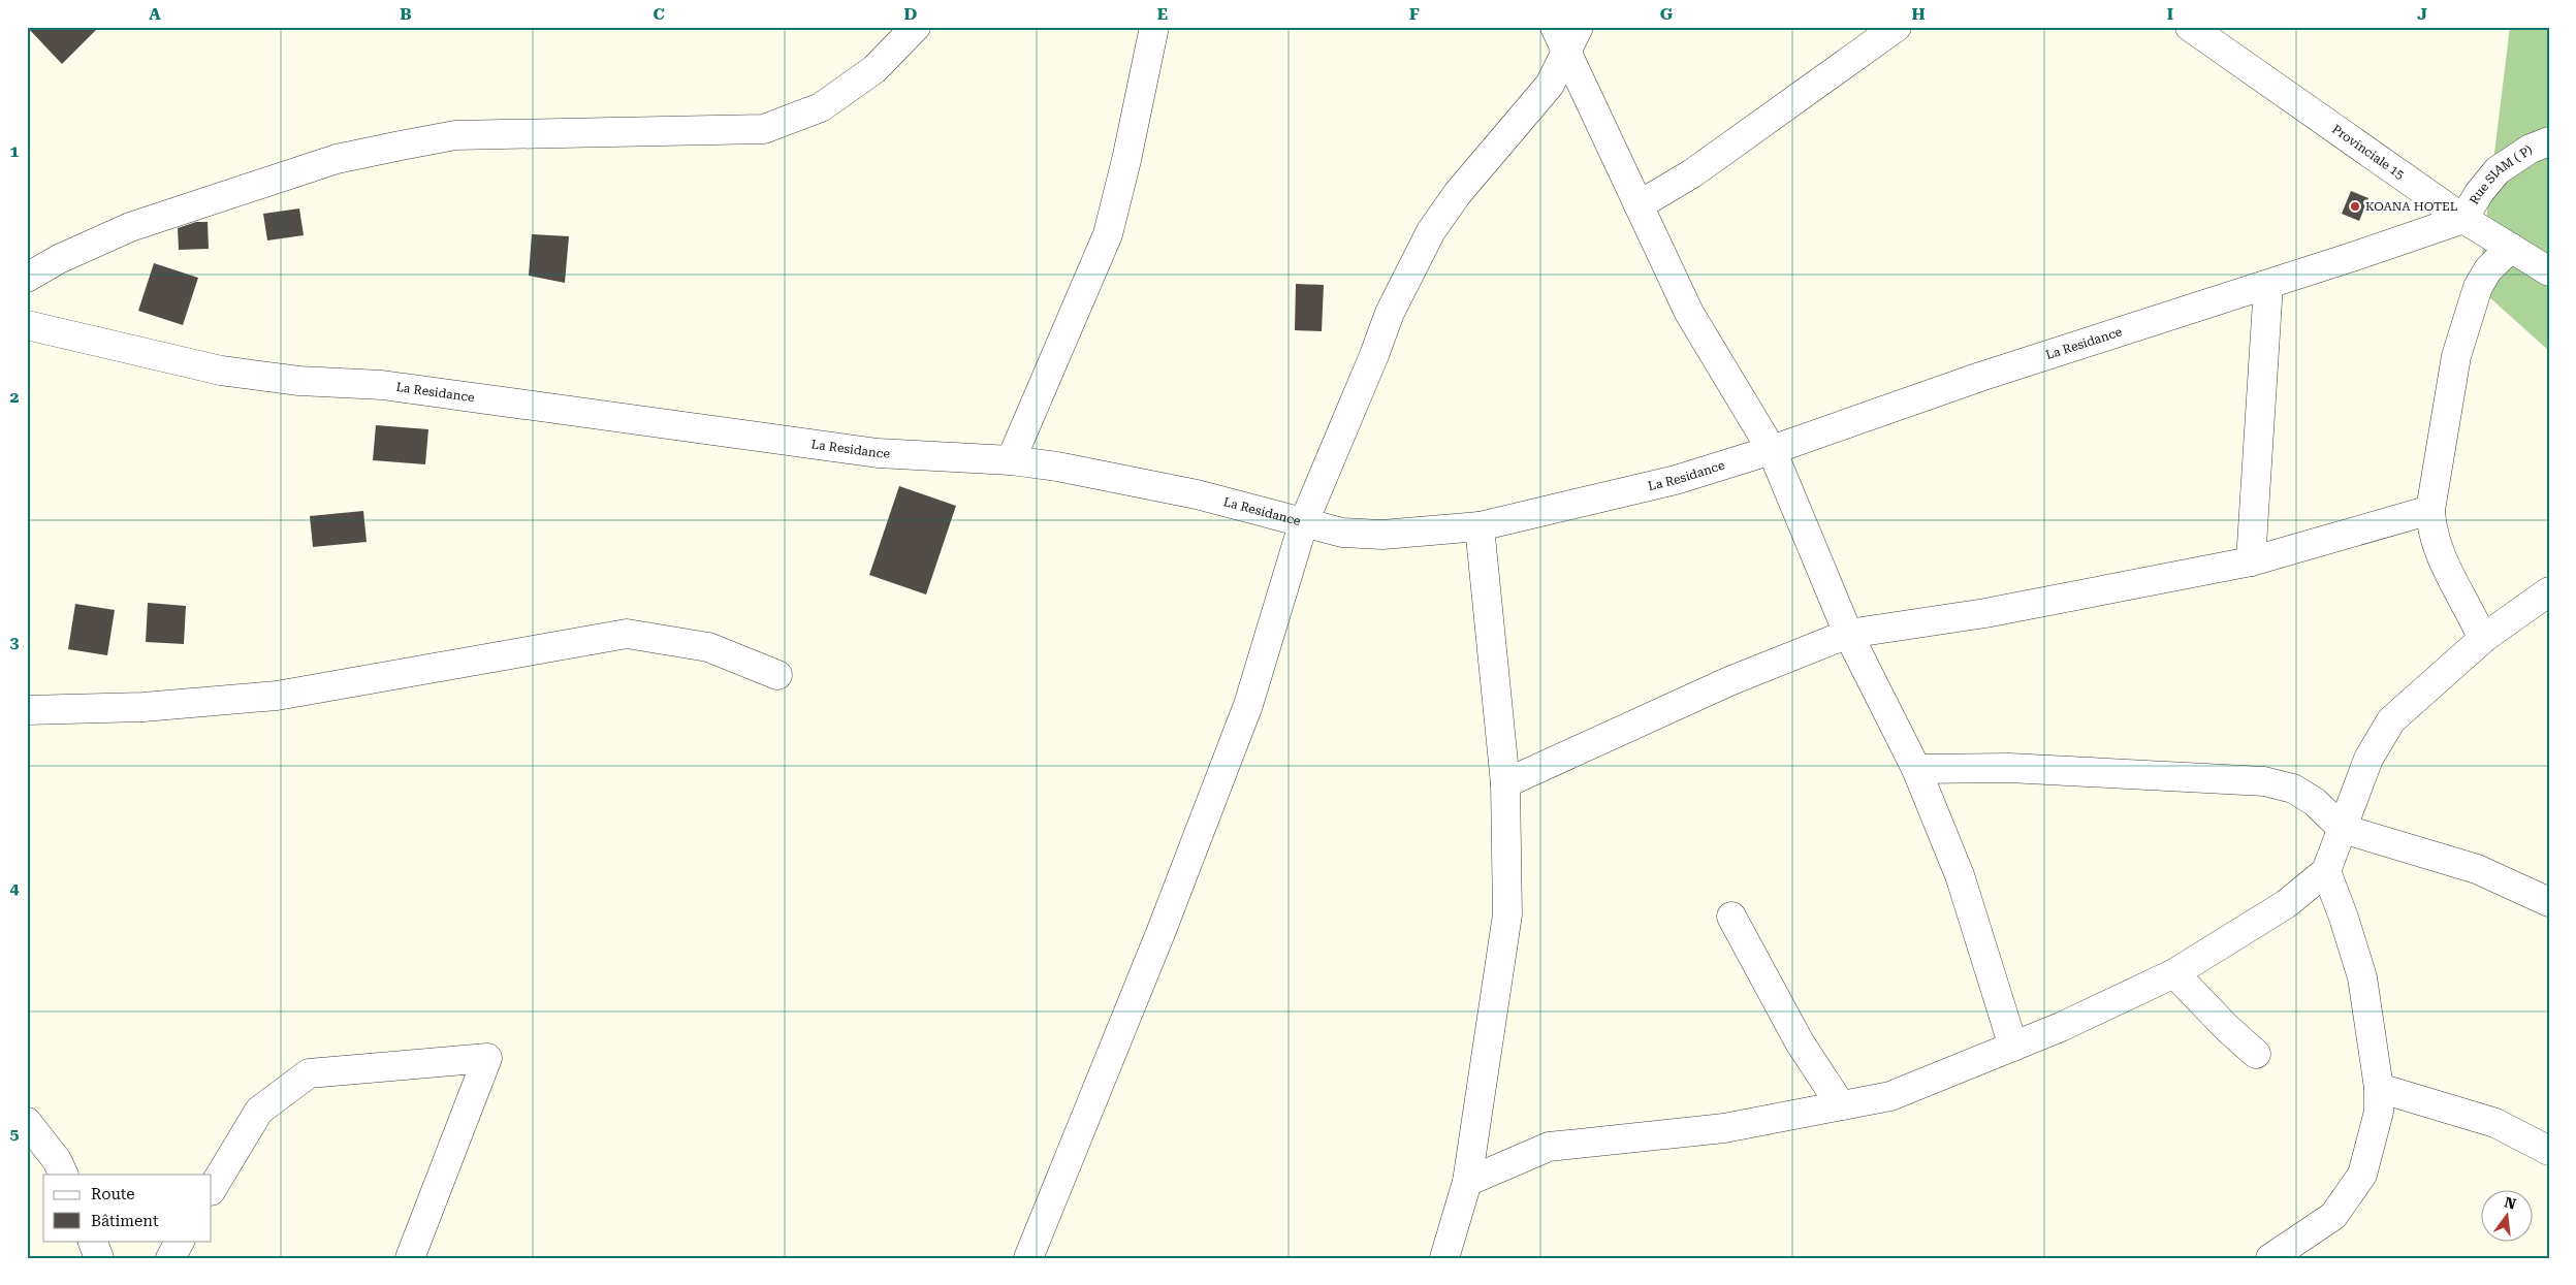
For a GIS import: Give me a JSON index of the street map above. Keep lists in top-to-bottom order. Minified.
{"streets":{"street":["Provinciale 15","Rue SIAM ( P)","La Residance"]},"crossings":[["Provinciale 15","Rue SIAM ( P)"],["Provinciale 15","La Residance"],["Rue SIAM ( P)","La Residance"]],"places":["KOANA HOTEL"],"legend":["Route","Bâtiment"],"north":"top","grid":{"columns":["A","B","C","D","E","F","G","H","I","J"],"rows":["1","2","3","4","5"]}}
